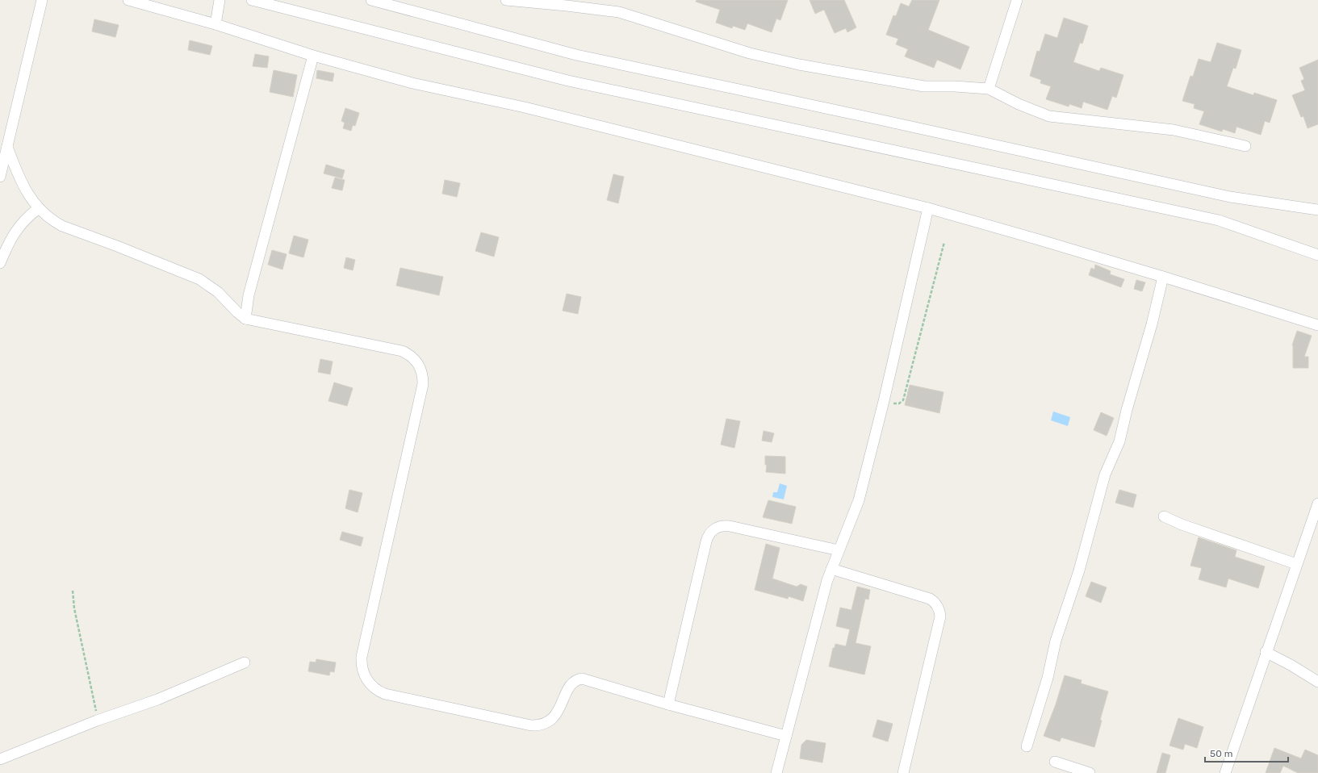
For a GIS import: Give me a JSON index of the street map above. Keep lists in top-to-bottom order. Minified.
{"scale_bar":"50 m"}
